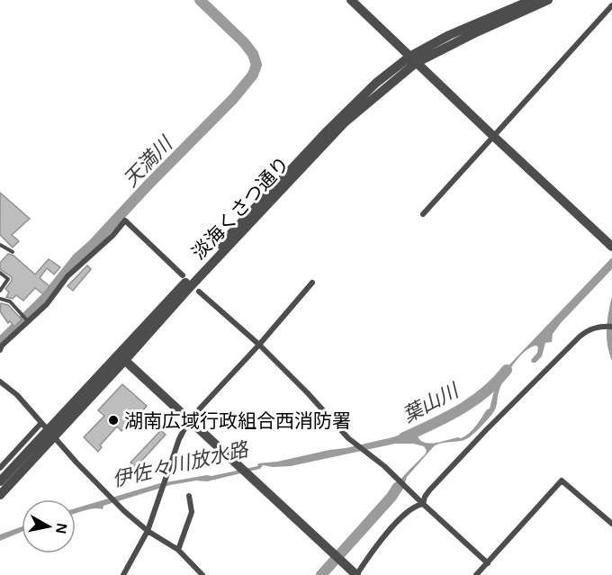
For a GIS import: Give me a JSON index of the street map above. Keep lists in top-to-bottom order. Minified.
{"streets":{"street":["淡海くさつ通り"]},"water":["天満川","葉山川","伊佐々川放水路"],"places":["湖南広域行政組合西消防署"],"north":"right"}
